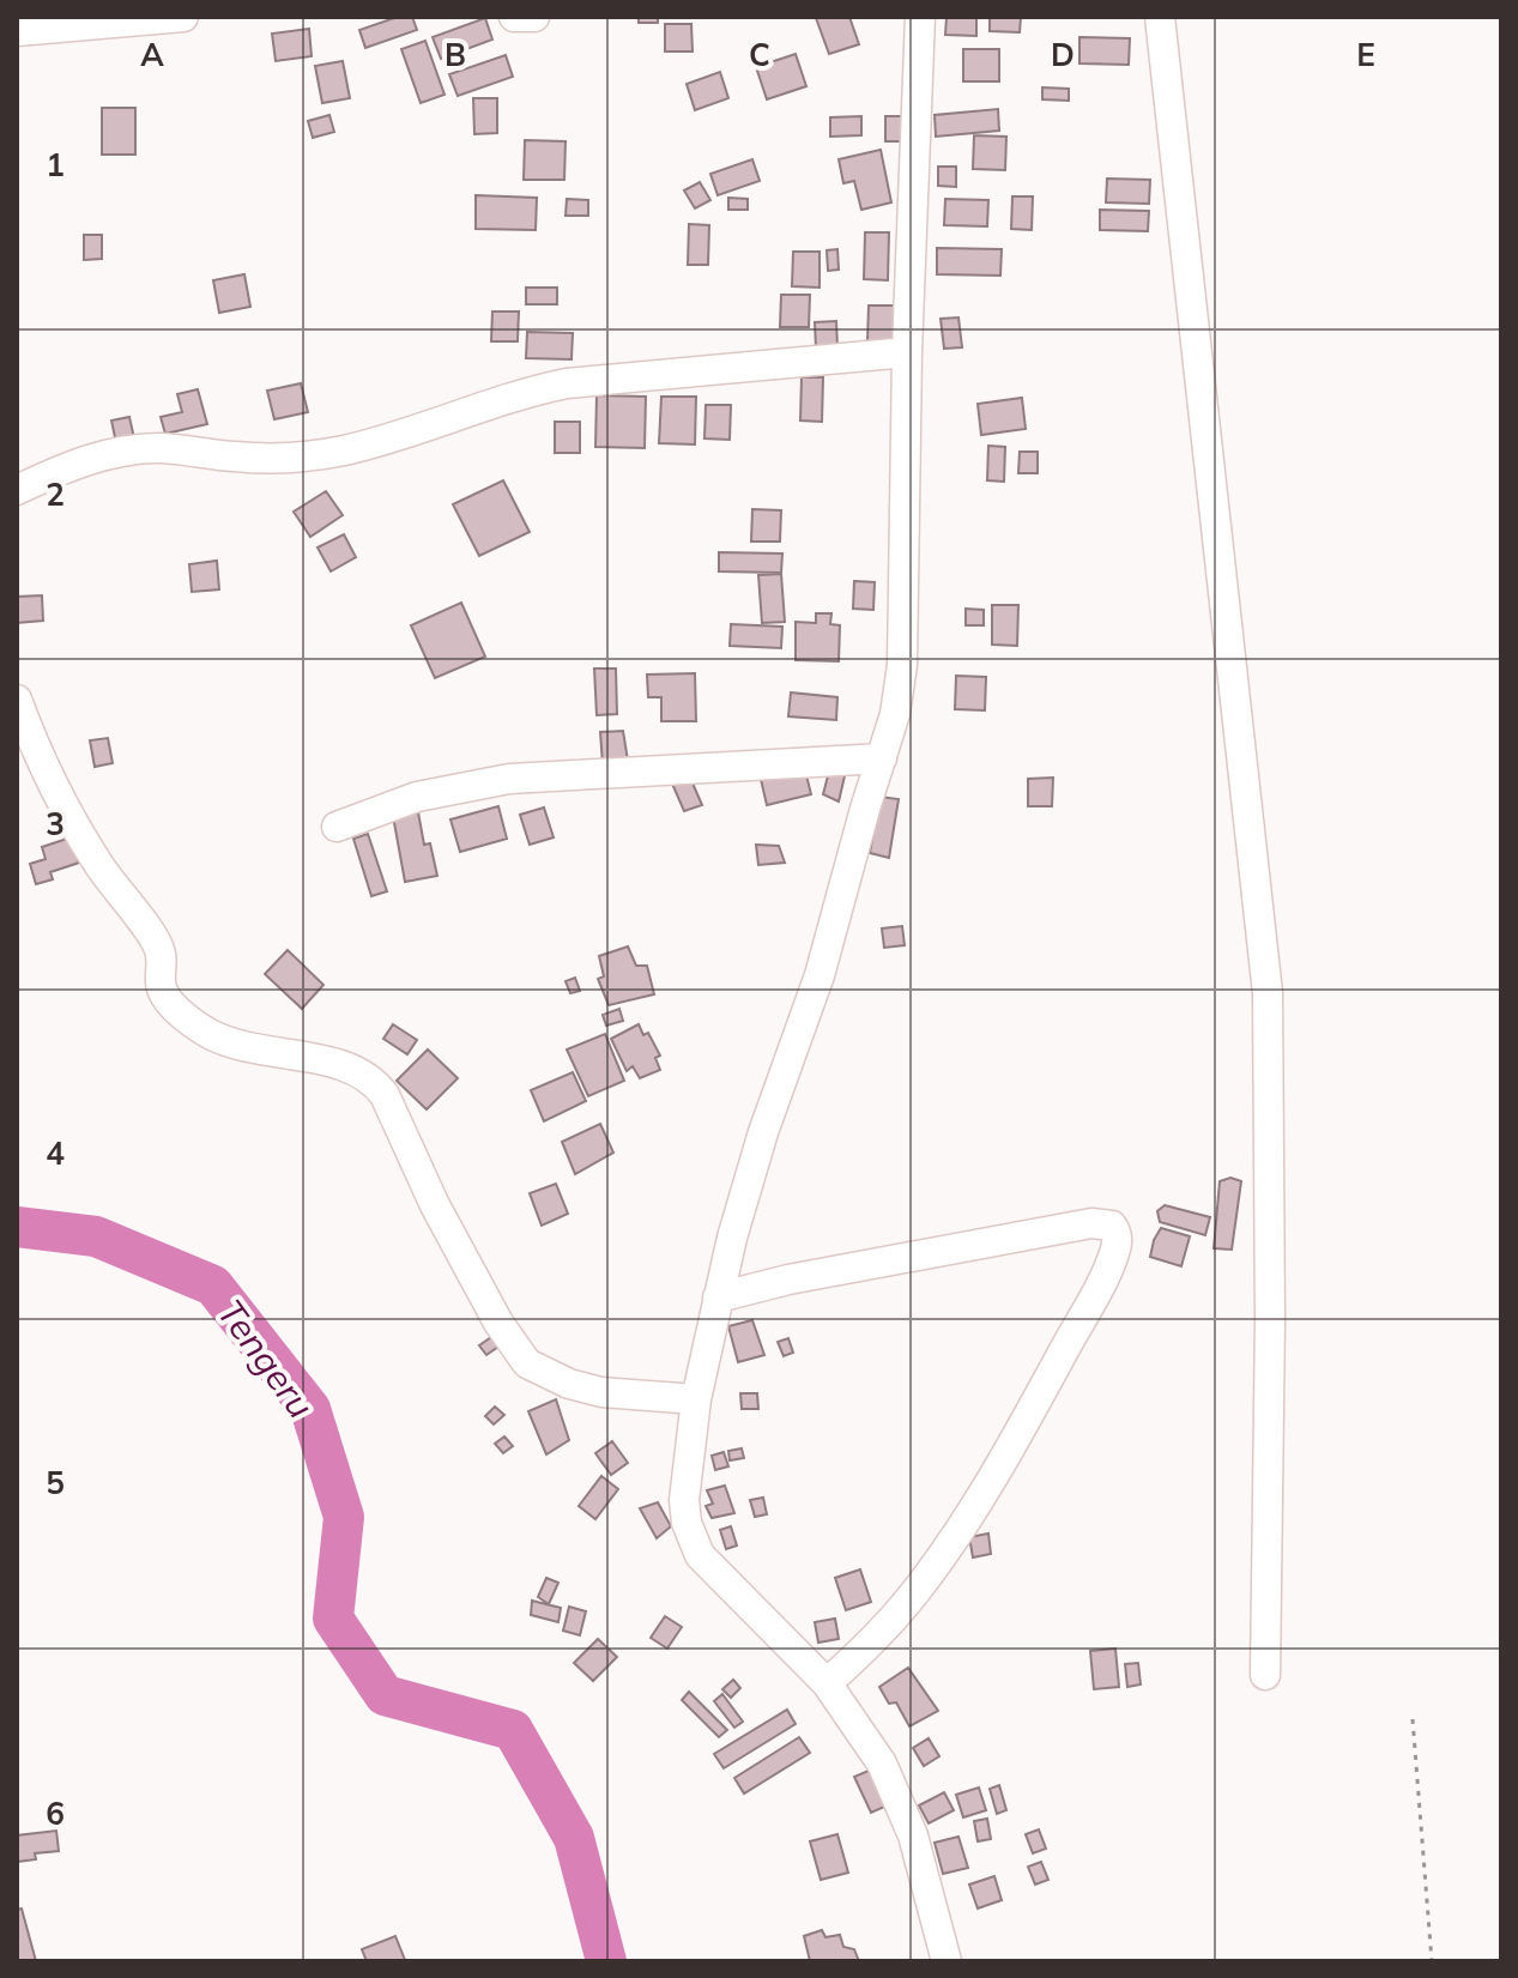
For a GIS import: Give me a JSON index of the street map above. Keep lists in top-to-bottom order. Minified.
{"water":["Tengeru"],"grid":{"columns":["A","B","C","D","E"],"rows":["1","2","3","4","5","6"]}}
